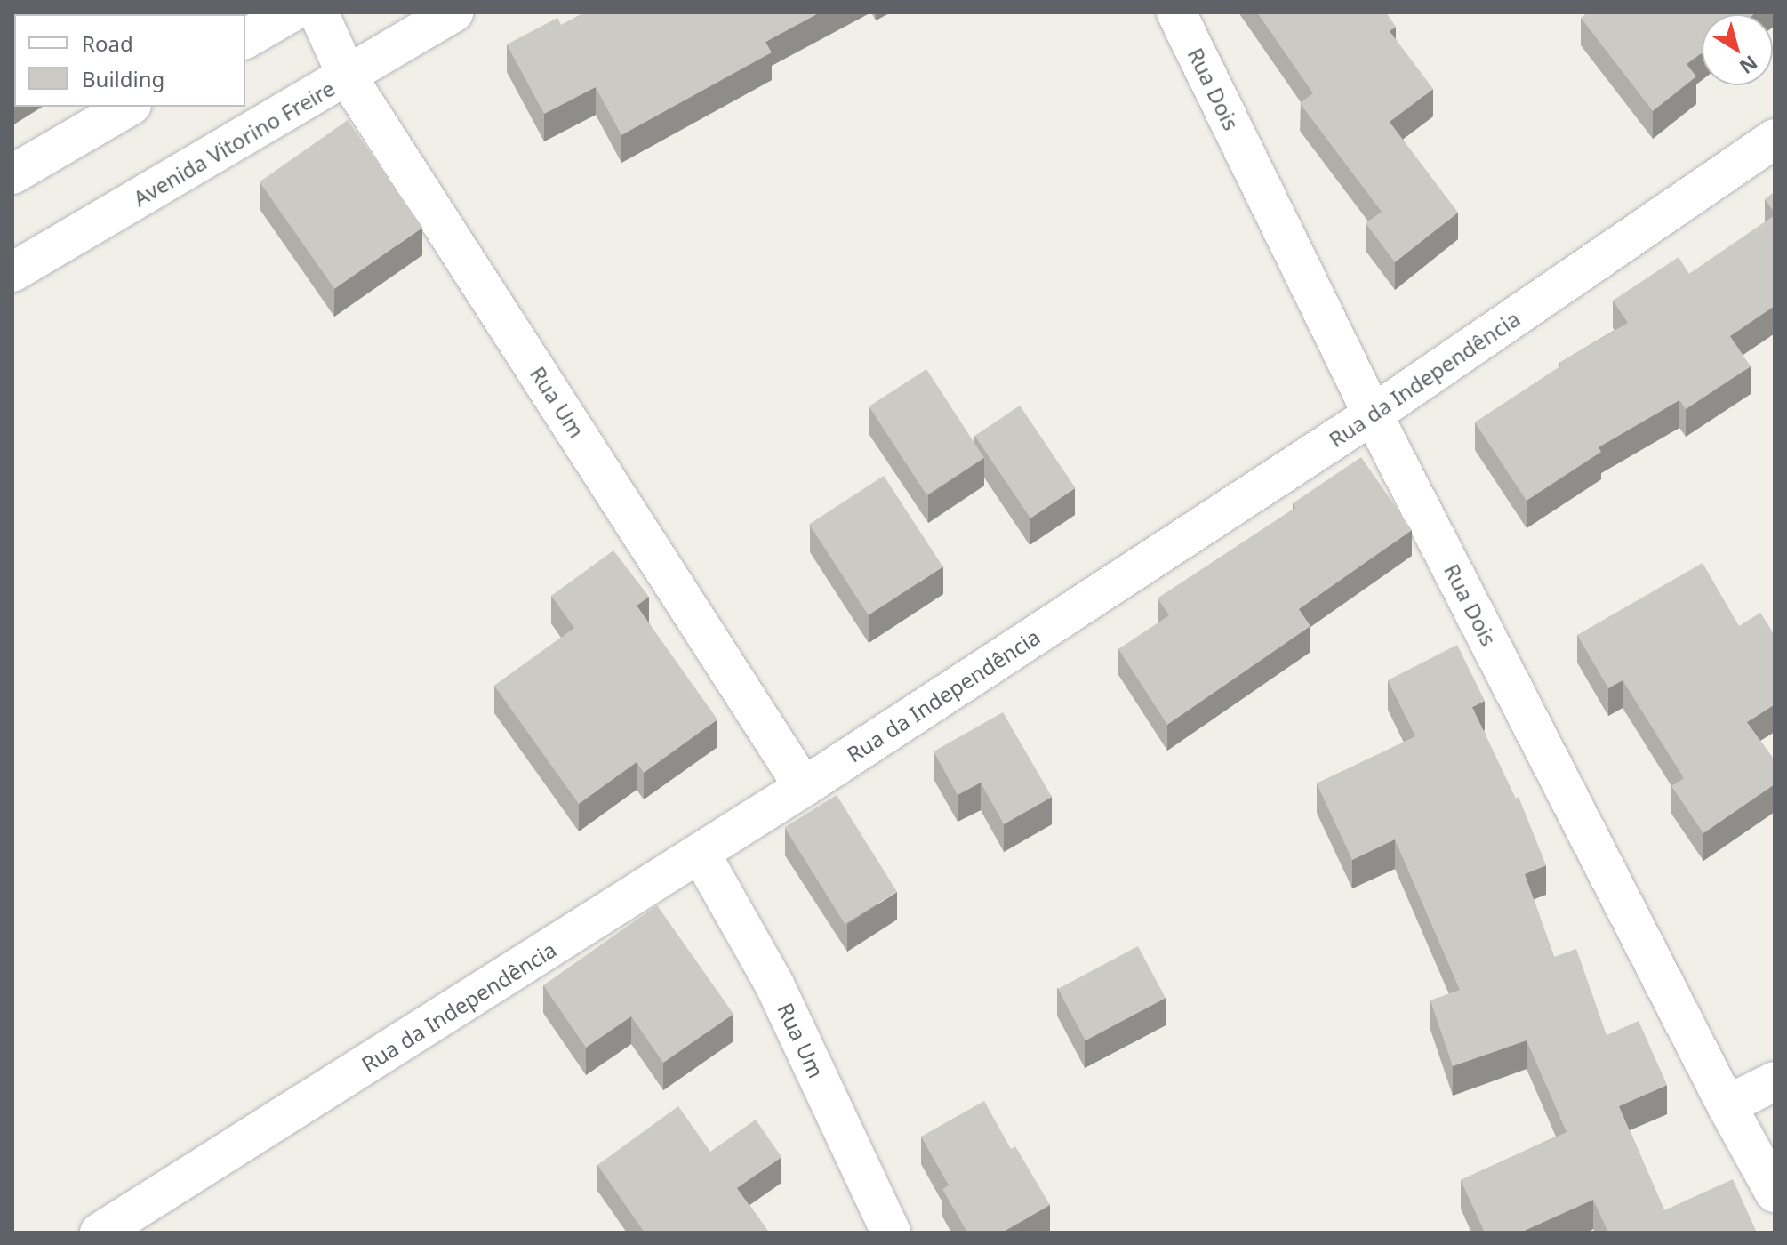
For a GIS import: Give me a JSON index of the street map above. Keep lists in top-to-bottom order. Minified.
{"streets":{"street":["Rua Dois","Avenida Vitorino Freire","Rua da Independência","Rua Um"]},"crossings":[["Rua Dois","Rua da Independência"],["Avenida Vitorino Freire","Rua Um"],["Rua da Independência","Rua Um"]],"legend":["Road","Building"],"north":"bottom right"}
